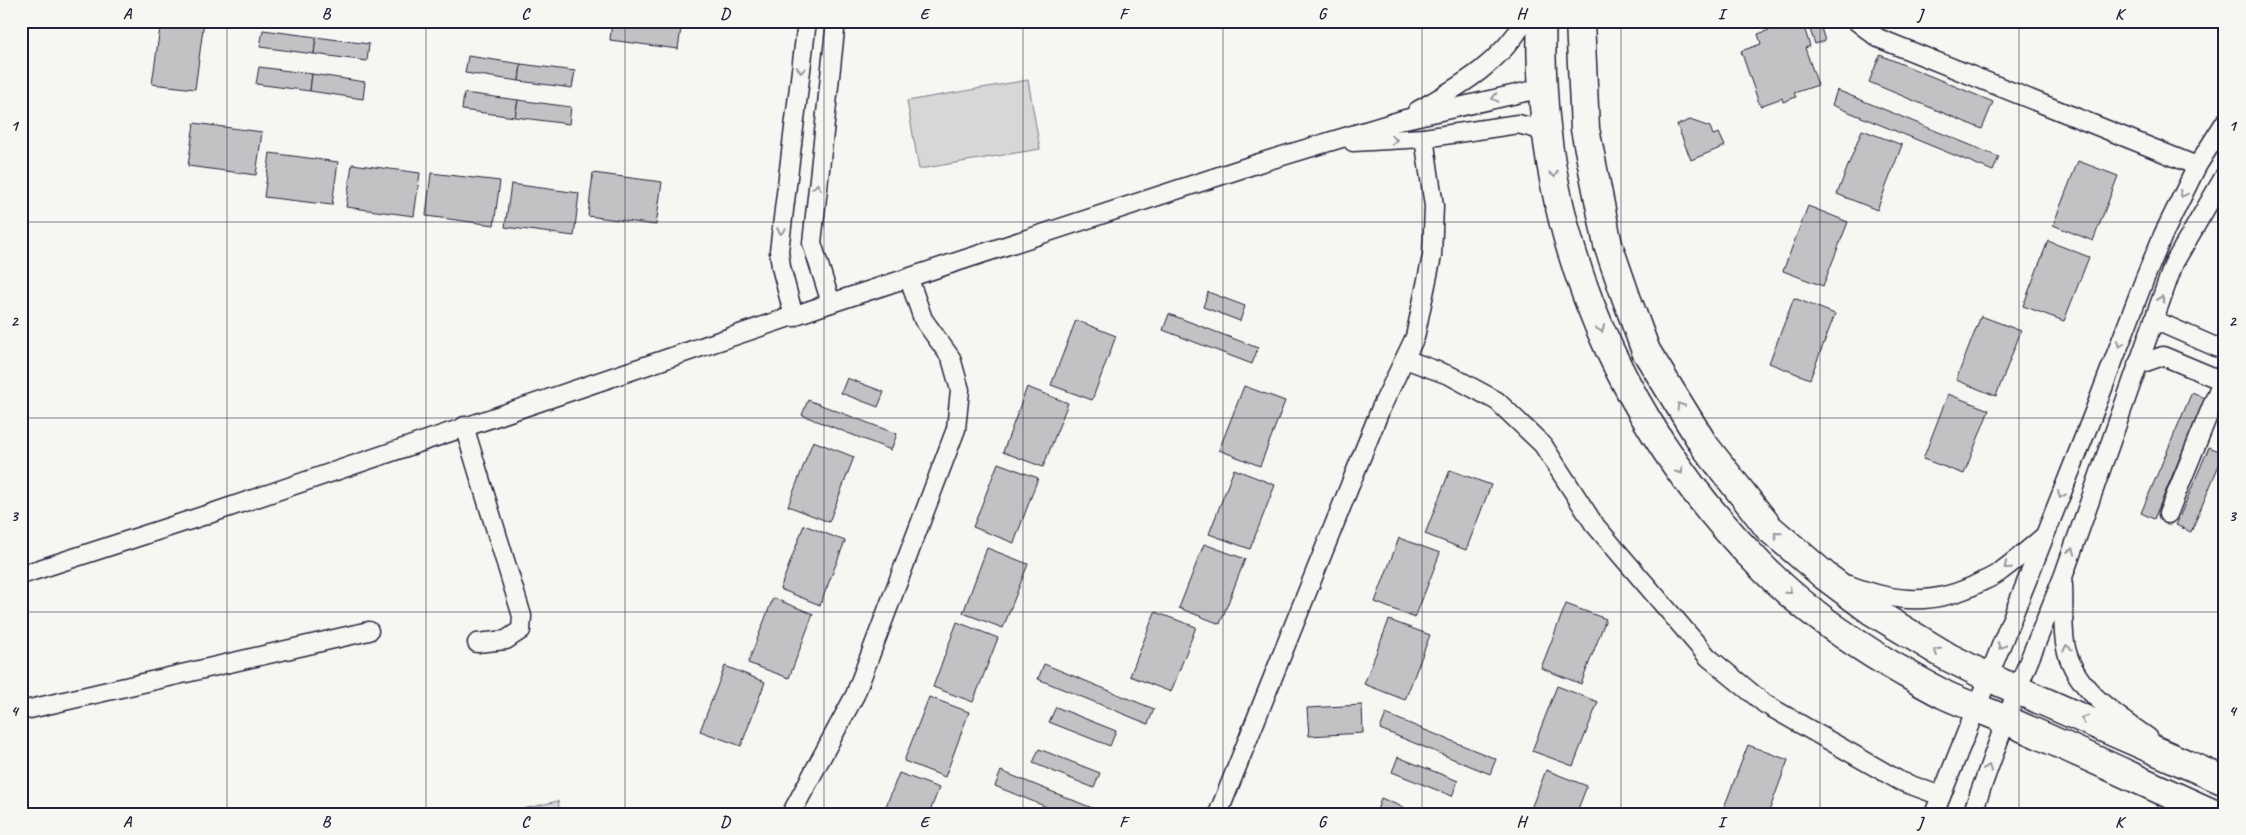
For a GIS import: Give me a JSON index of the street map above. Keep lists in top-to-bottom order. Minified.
{"grid":{"columns":["A","B","C","D","E","F","G","H","I","J","K"],"rows":["1","2","3","4"]}}
